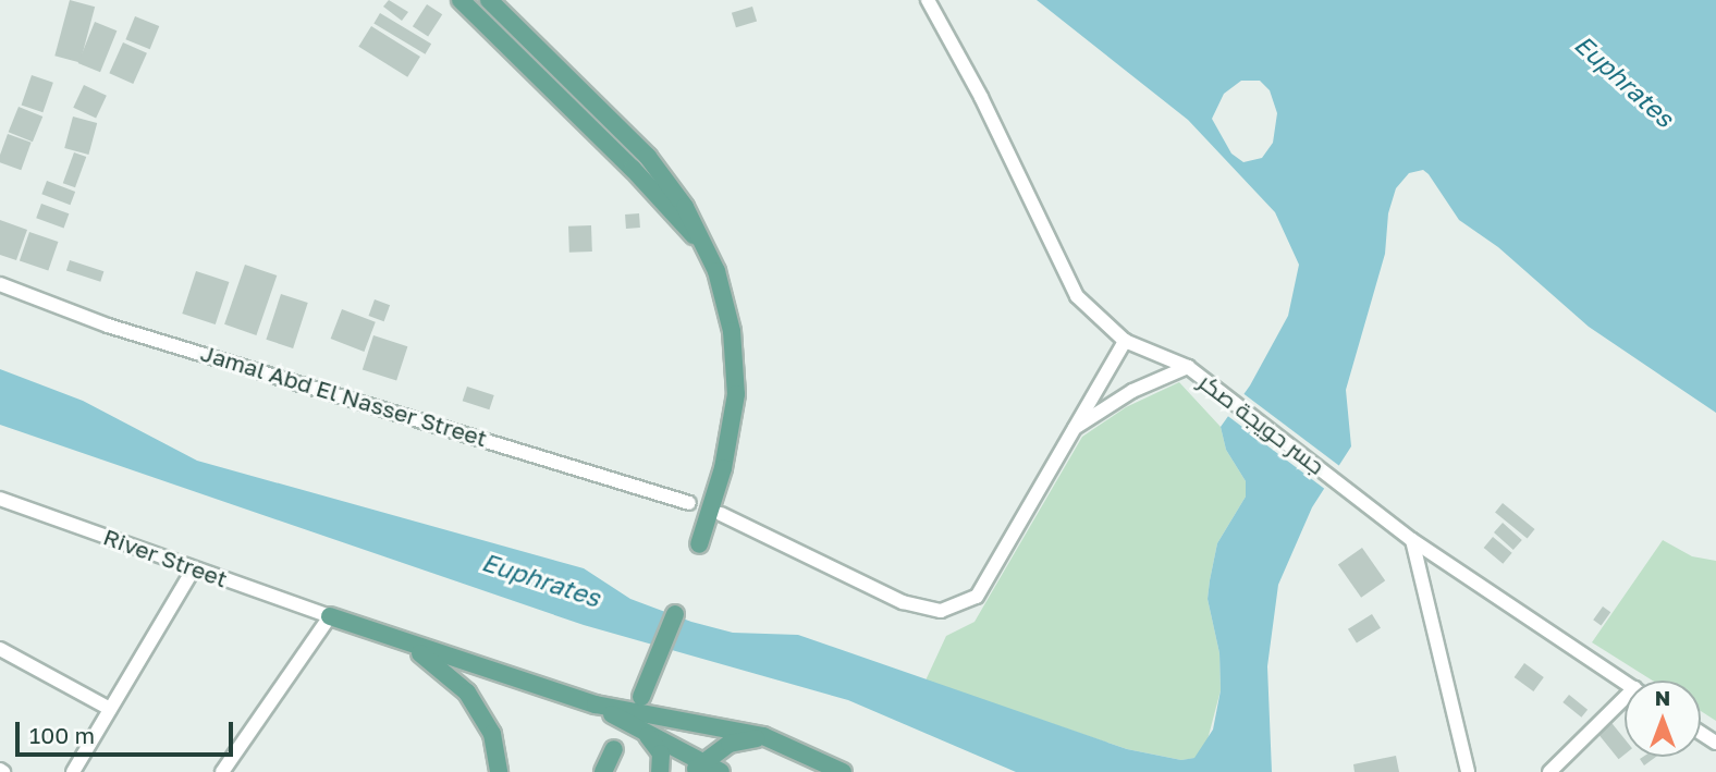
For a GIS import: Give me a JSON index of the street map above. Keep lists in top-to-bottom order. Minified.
{"streets":{"street":["Jamal Abd El Nasser Street","جسر حويجة صكر","River Street"]},"water":["Euphrates"],"scale_bar":"100 m","north":"top"}
